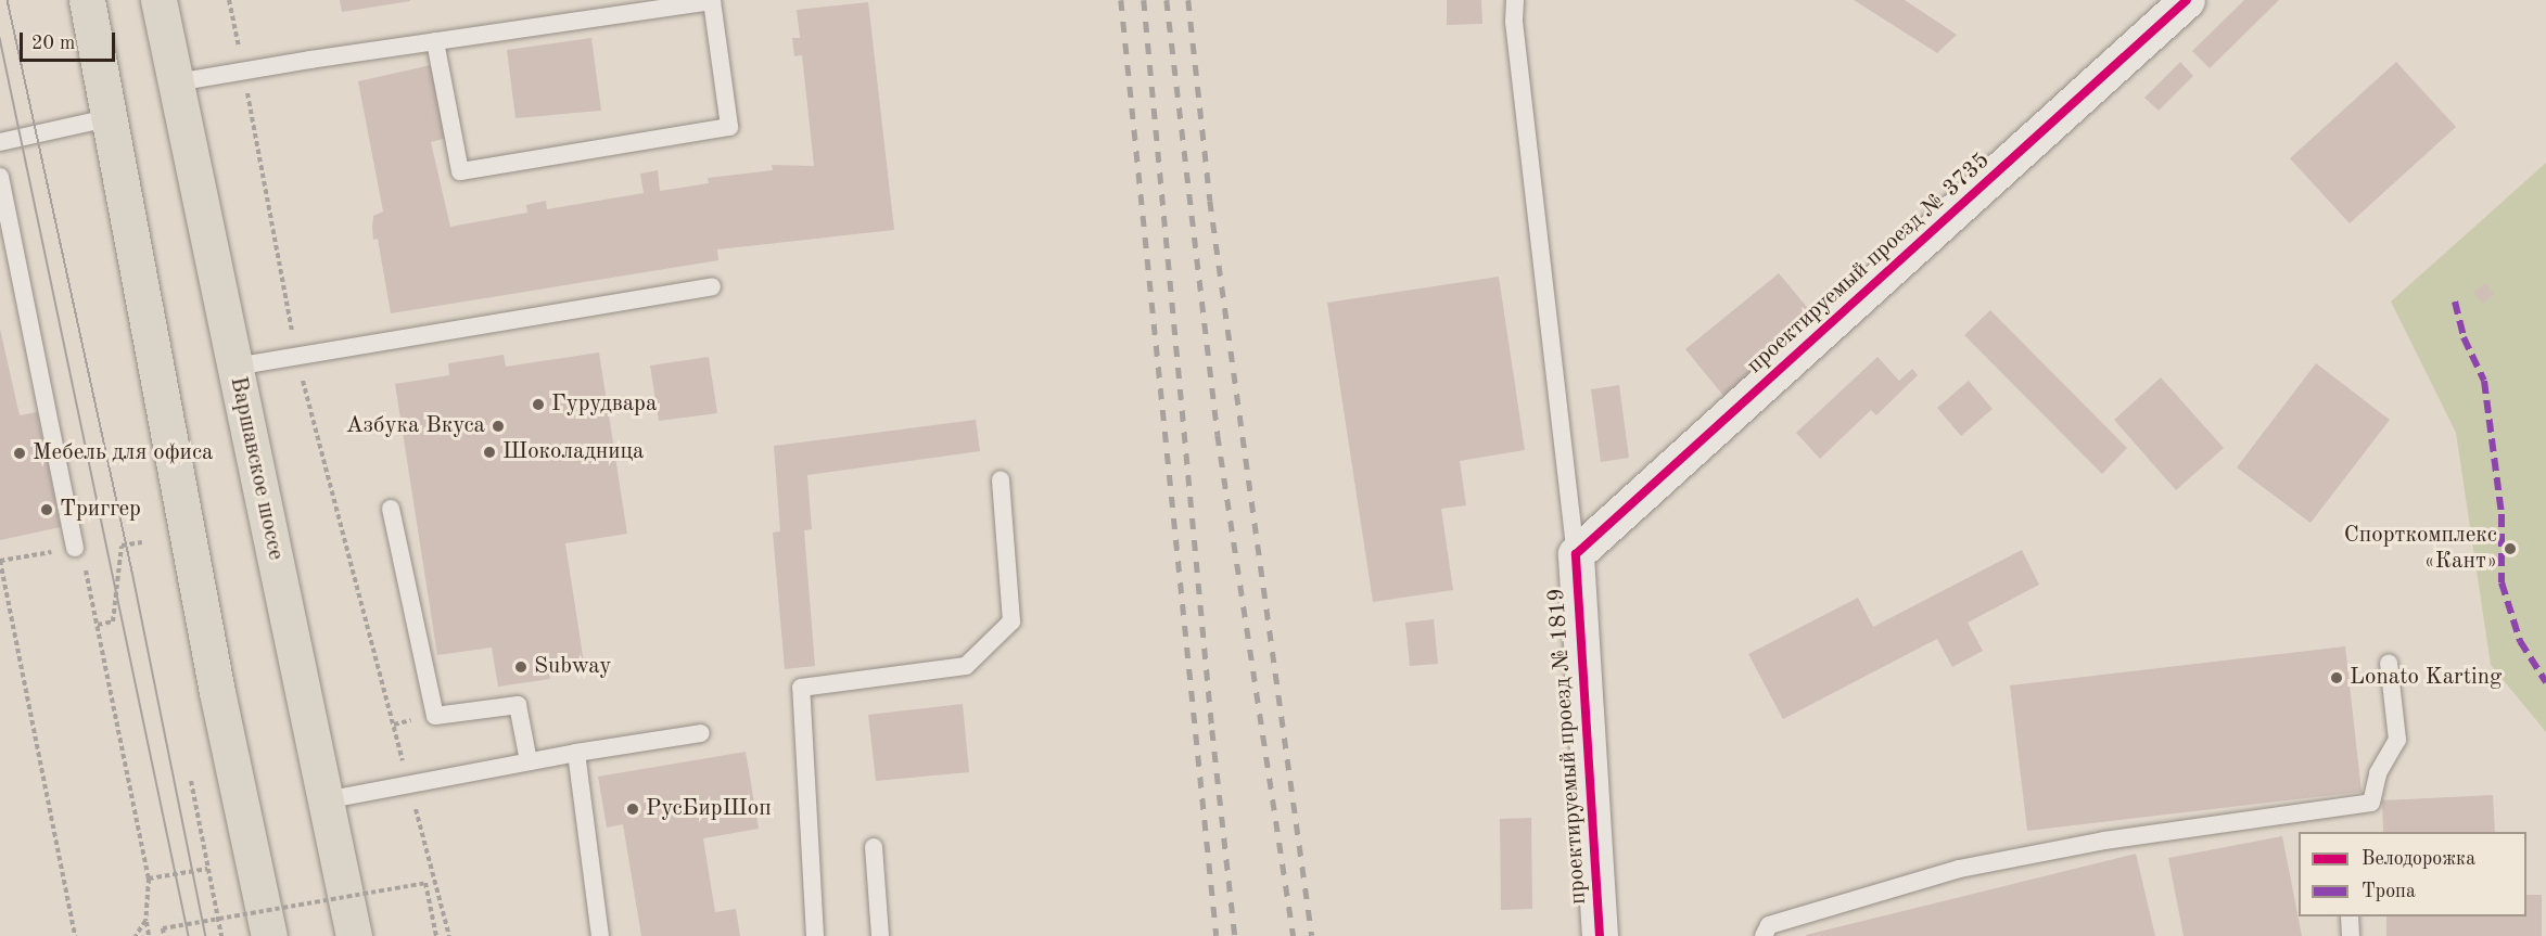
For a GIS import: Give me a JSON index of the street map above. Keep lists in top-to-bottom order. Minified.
{"streets":{"main road":["Варшавское шоссе"],"street":["проектируемый проезд № 3735","проектируемый проезд № 1819"]},"crossings":[["проектируемый проезд № 3735","проектируемый проезд № 1819"]],"places":["Гурудвара","Азбука Вкуса","Шоколадница","Мебель для офиса","Триггер","Спорткомплекс «Кант»","Subway","Lonato Karting","РусБирШоп"],"legend":["Велодорожка","Тропа"],"scale_bar":"20 m"}
